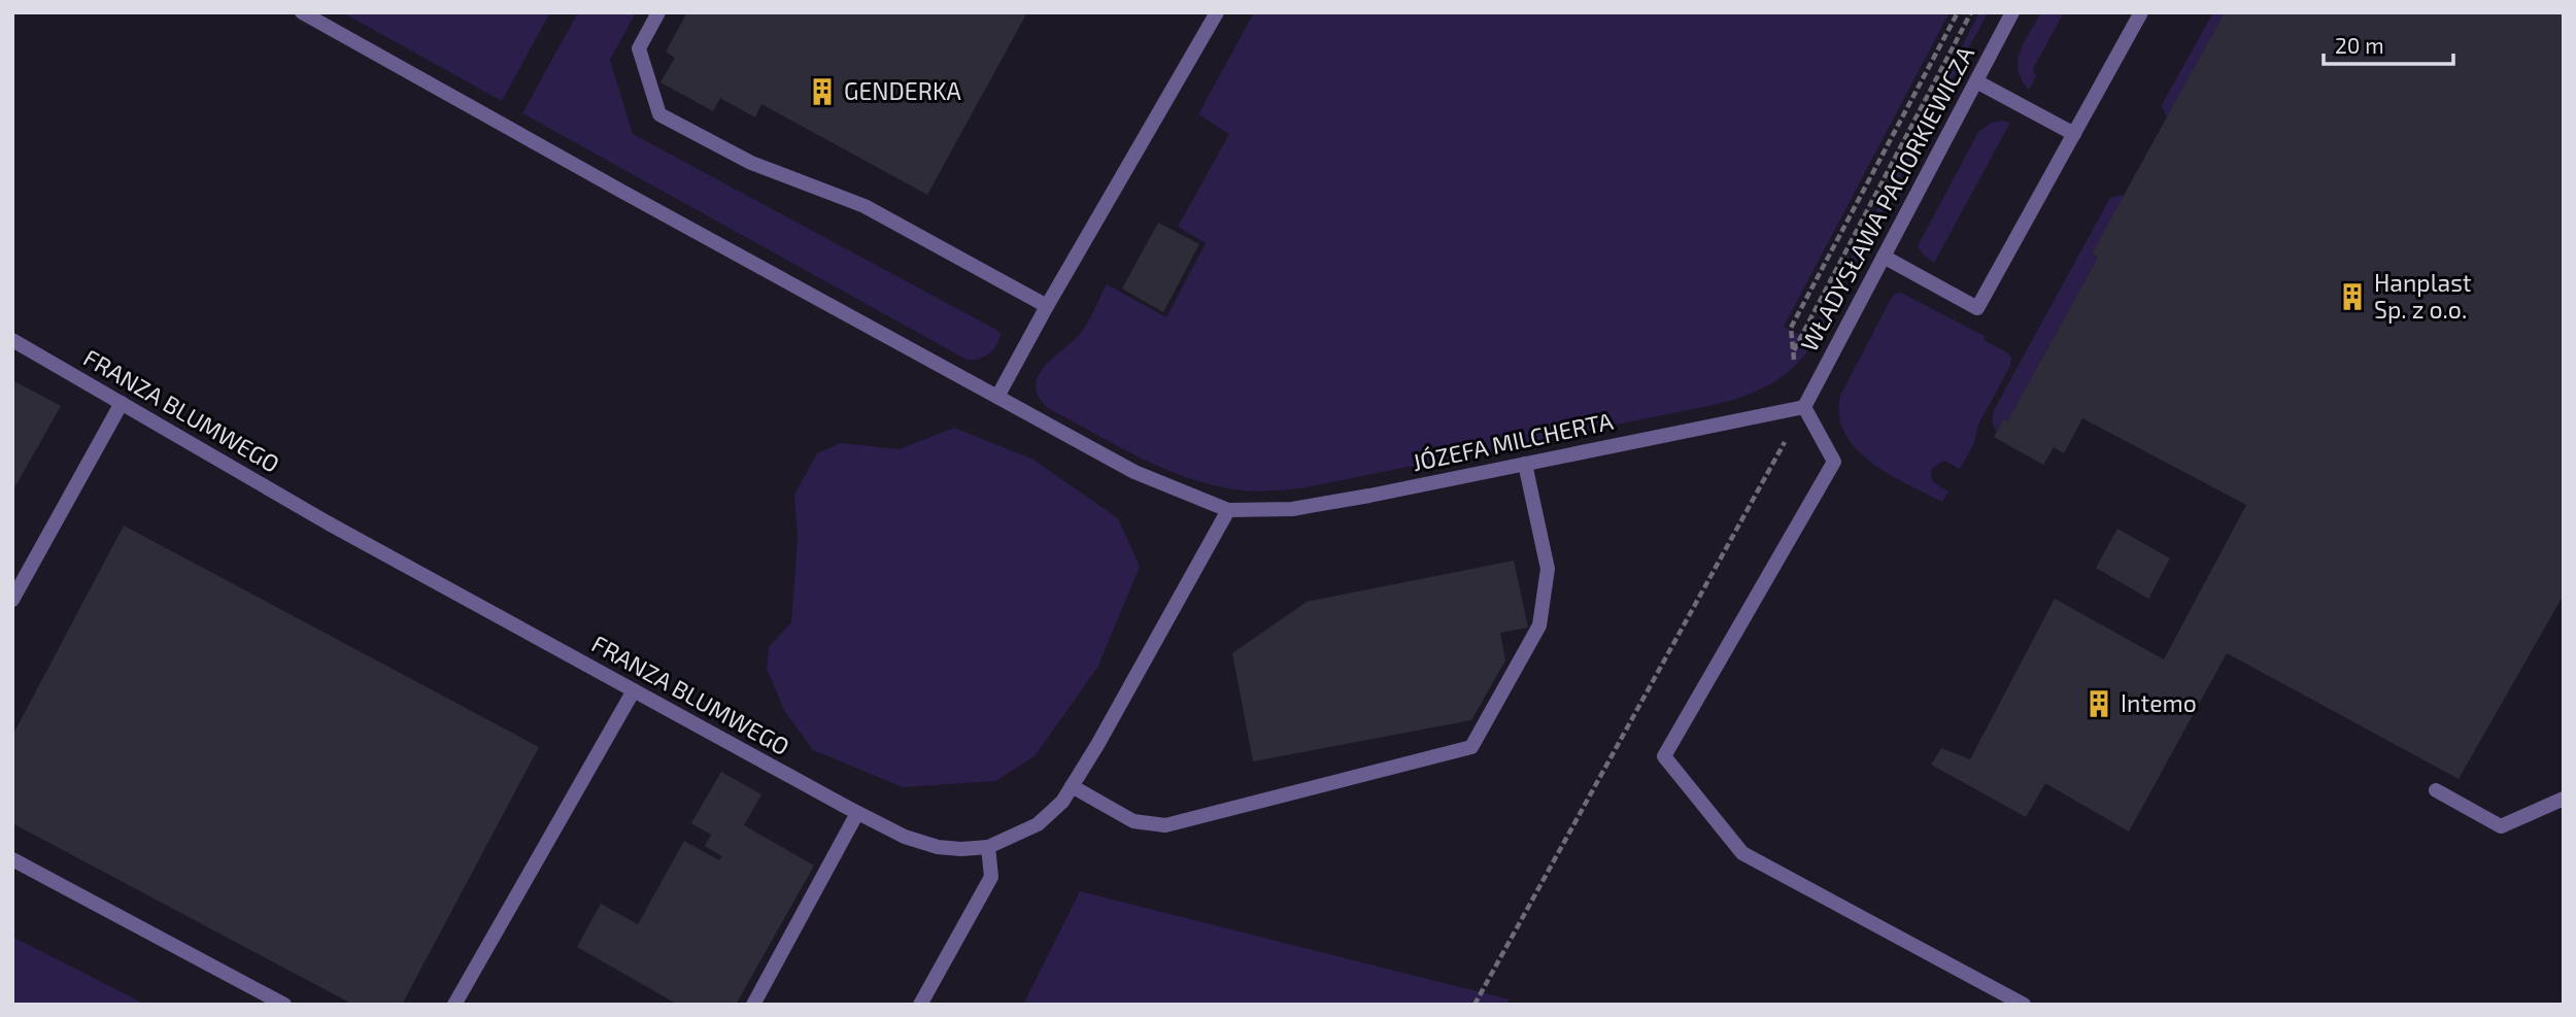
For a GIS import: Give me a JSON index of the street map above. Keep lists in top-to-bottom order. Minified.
{"streets":{"street":["WŁADYSŁAWA PACIORKIEWICZA","FRANZA BLUMWEGO","JÓZEFA MILCHERTA"]},"crossings":[["WŁADYSŁAWA PACIORKIEWICZA","JÓZEFA MILCHERTA"],["FRANZA BLUMWEGO","JÓZEFA MILCHERTA"]],"places":{"building":["GENDERKA","Hanplast Sp. z o.o.","Intemo"]},"scale_bar":"20 m"}
